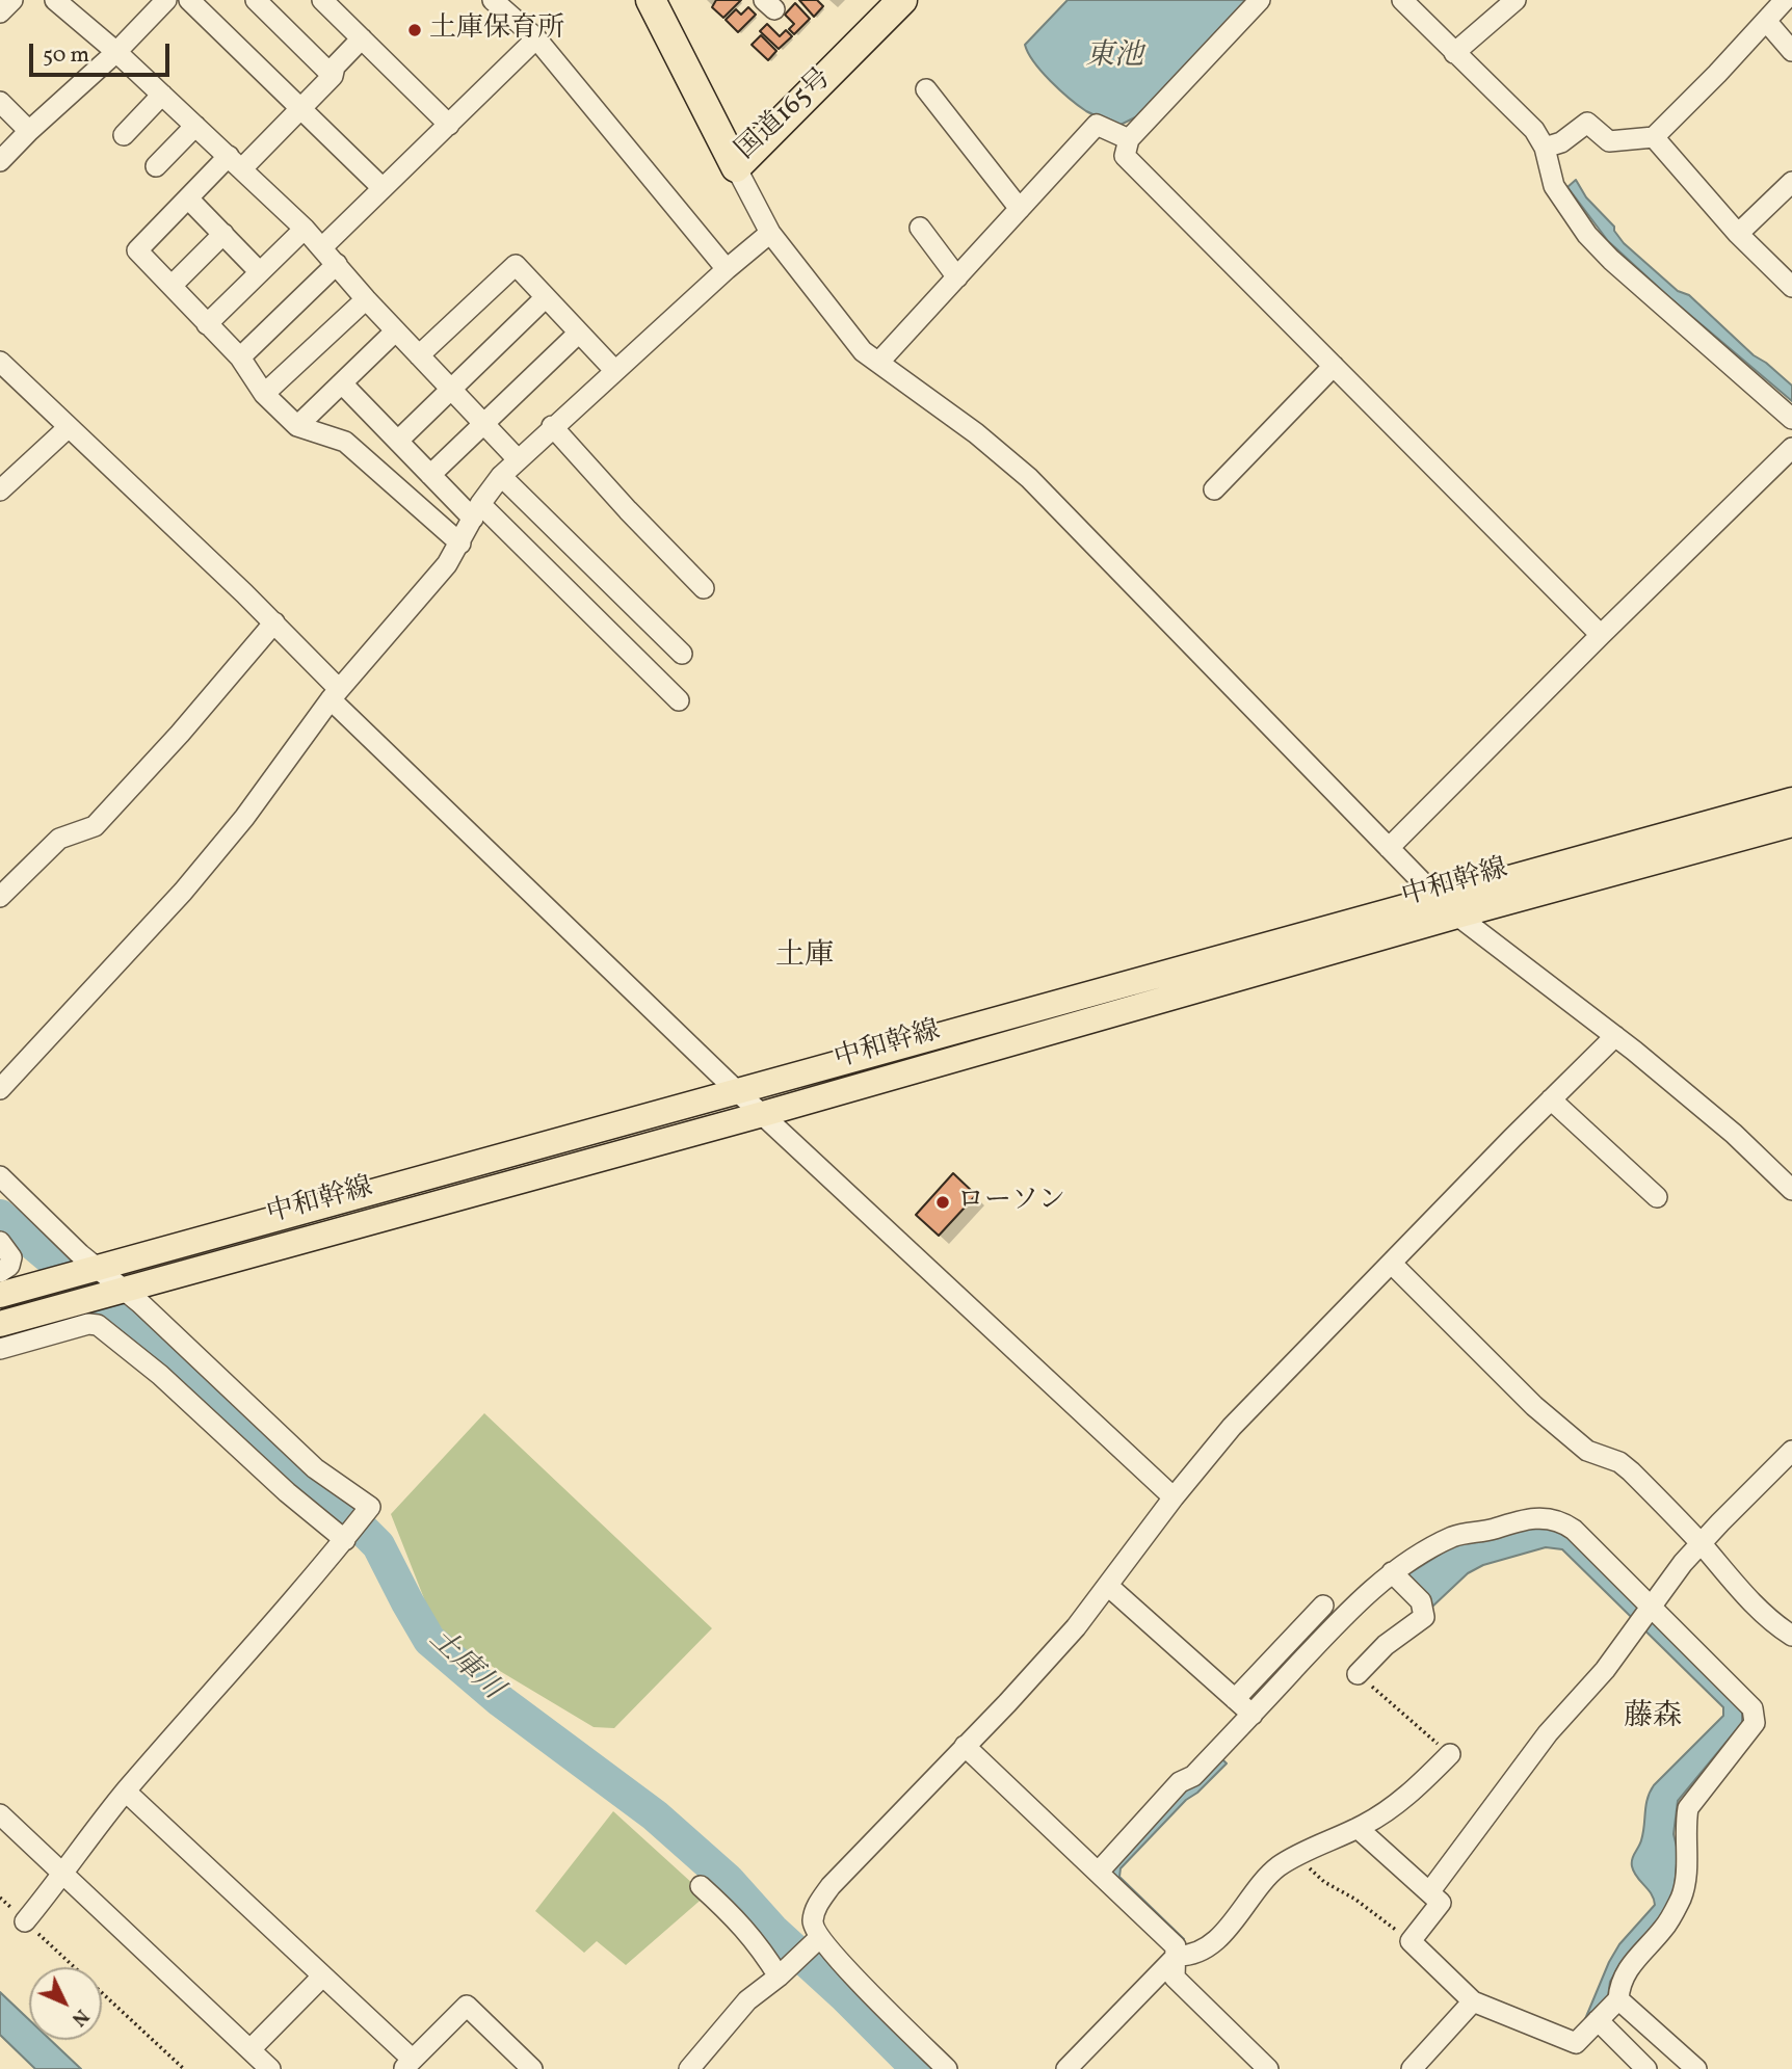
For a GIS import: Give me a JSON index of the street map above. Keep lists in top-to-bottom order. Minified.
{"streets":{"highway":["国道165号"],"main road":["中和幹線"]},"districts":["土庫","藤森"],"water":["東池","土庫川"],"places":["土庫保育所","ローソン"],"scale_bar":"50 m","north":"bottom right"}
